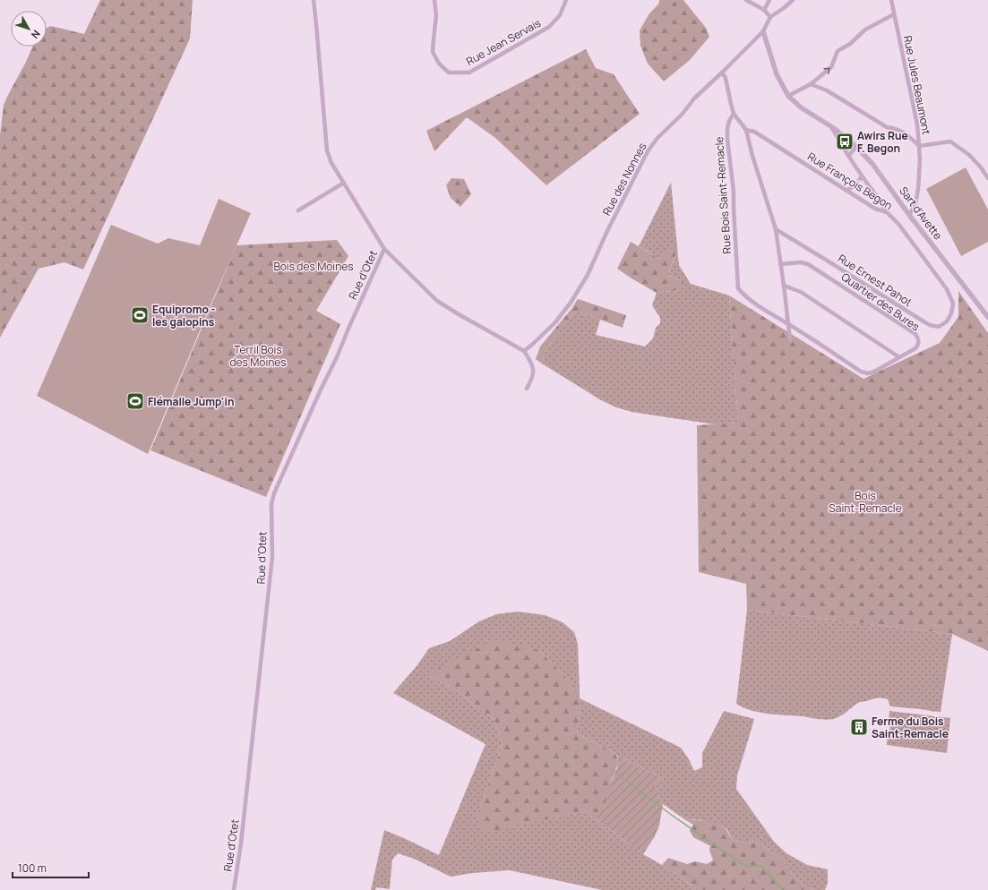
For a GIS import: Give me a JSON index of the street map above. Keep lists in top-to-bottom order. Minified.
{"streets":{"street":["Rue Jean Servais","Rue Jules Beaumont","Rue des Nonnes","Rue François Begon","Rue Bois Saint-Remacle","Sart d'Avette","Rue d'Otet","Rue Ernest Pahot","Quartier des Bures"]},"crossings":[["Rue Jules Beaumont","Sart d'Avette"],["Rue des Nonnes","Sart d'Avette"],["Rue François Begon","Rue Ernest Pahot"]],"parks":["Bois des Moines","Terril Bois des Moines","Bois Saint-Remacle"],"places":{"bus stop":["Awirs Rue F. Begon"],"sports":["Equipromo - les galopins","Flémalle Jump'in"],"building":["Ferme du Bois Saint-Remacle"]},"scale_bar":"100 m","north":"bottom right"}
